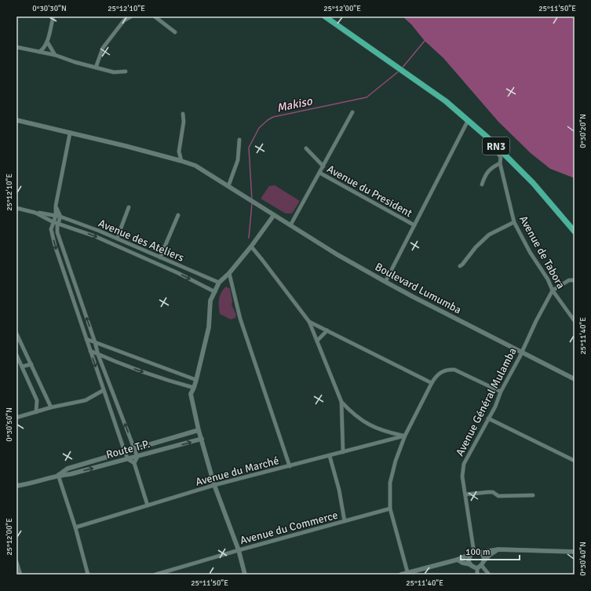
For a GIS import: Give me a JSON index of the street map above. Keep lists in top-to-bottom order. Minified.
{"streets":{"highway":["RN3"],"street":["Avenue du President","Avenue des Ateliers","Avenue de Tabora","Boulevard Lumumba","Avenue Général Mulamba","Route T.P.","Avenue du Marché","Avenue du Commerce"]},"crossings":[["RN3","Avenue du President"],["RN3","Avenue de Tabora"],["Avenue du President","Boulevard Lumumba"],["Avenue de Tabora","Avenue Général Mulamba"],["Boulevard Lumumba","Avenue Général Mulamba"]],"water":["Makiso"],"scale_bar":"100 m","coordinates":["0°30'30\"N","25°12'10\"E","25°12'00\"E","25°11'50\"E","0°30'20\"N","25°11'40\"E","0°30'50\"N","0°30'40\"N"]}
